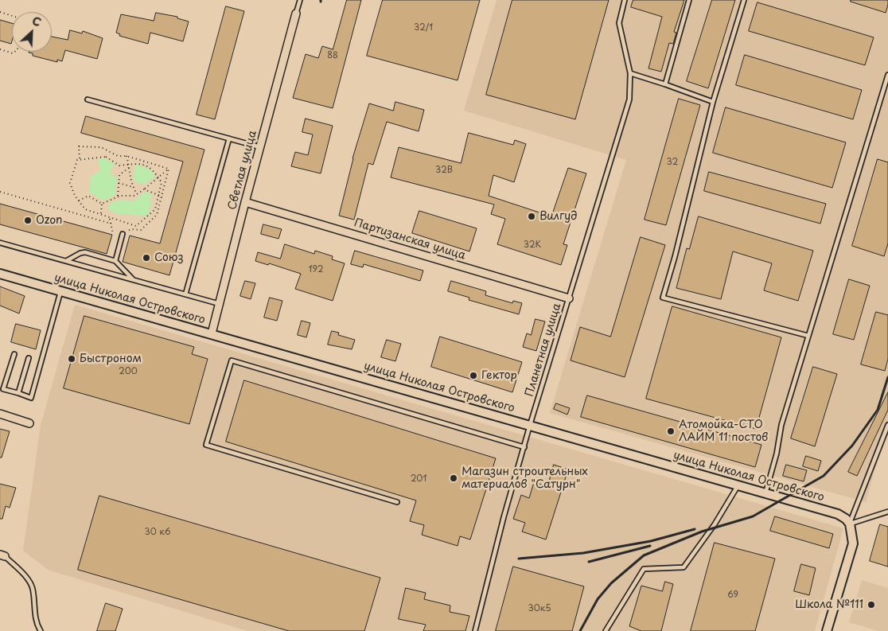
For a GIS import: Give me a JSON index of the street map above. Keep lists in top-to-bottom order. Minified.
{"streets":{"street":["Светлая улица","Партизанская улица","улица Николая Островского"],"lane":["Планетная улица"]},"crossings":[["Светлая улица","Партизанская улица"],["Светлая улица","улица Николая Островского"],["Партизанская улица","Планетная улица"],["улица Николая Островского","Планетная улица"]],"places":["Вилгуд","Ozon","Союз","Быстроном","Гектор","Атомойка-СТО ЛАЙМ 11 постов","Магазин строительных материалов \"Сатурн\"","Школа №111"],"house_numbers":["32/1","88","32","32В","32К","192","200","201","30 к6","69","30к5"],"north":"top right"}
